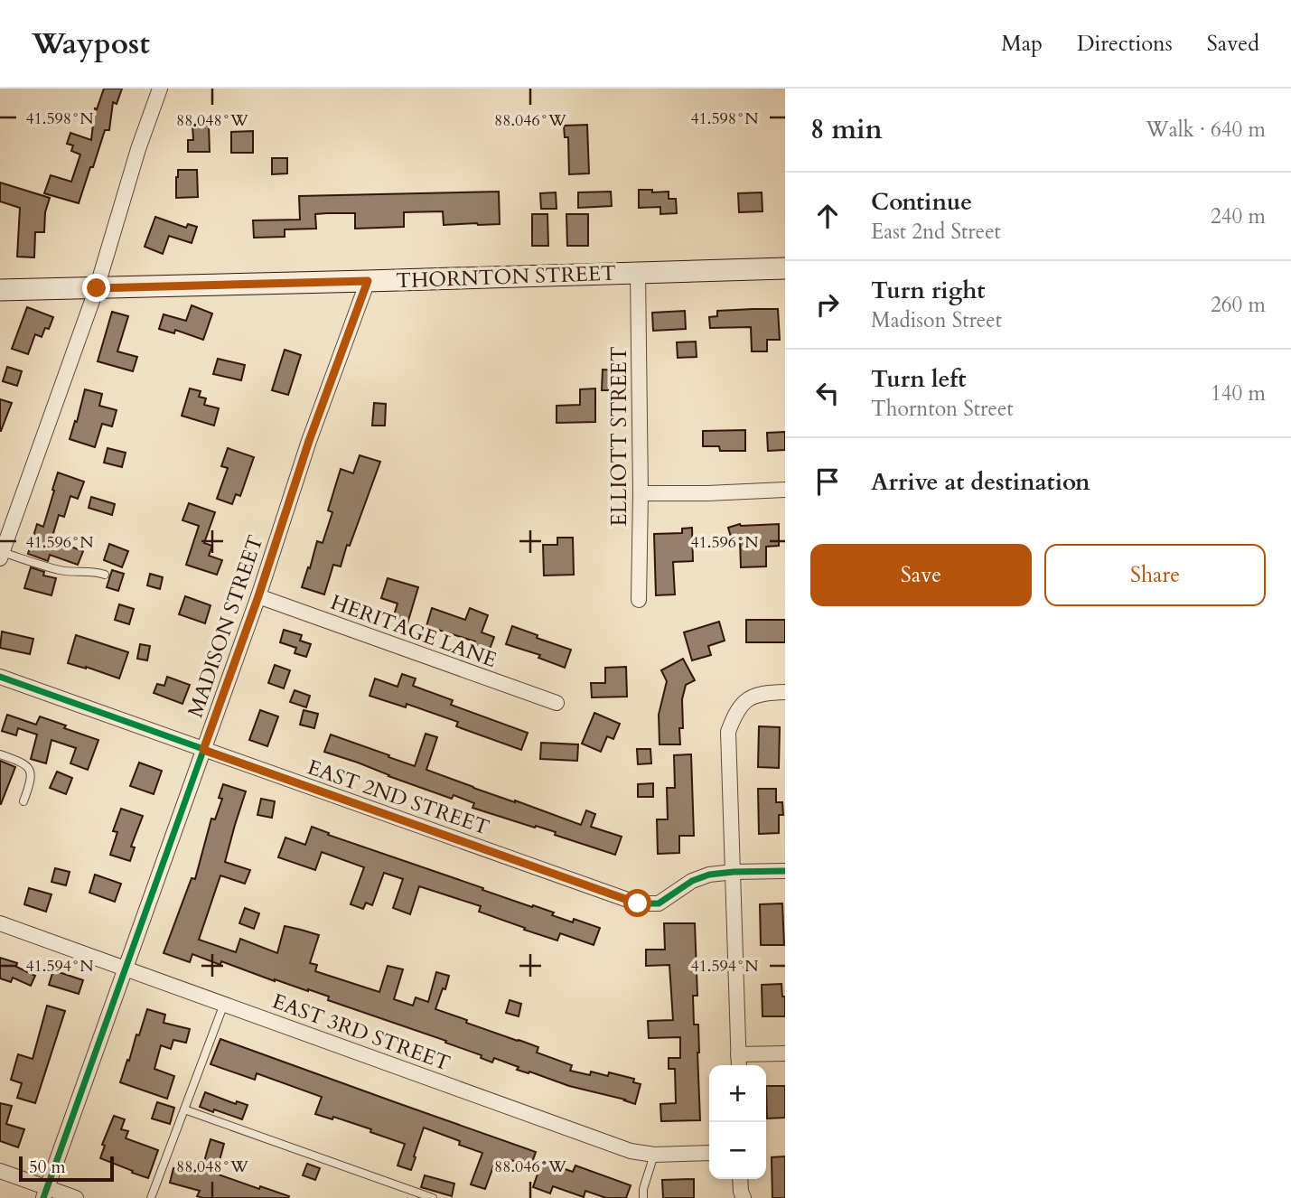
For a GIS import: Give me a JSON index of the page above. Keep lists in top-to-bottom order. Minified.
{"streets":{"street":["THORNTON STREET","ELLIOTT STREET","MADISON STREET","HERITAGE LANE","EAST 2ND STREET","EAST 3RD STREET"]},"crossings":[["THORNTON STREET","ELLIOTT STREET"],["THORNTON STREET","MADISON STREET"],["MADISON STREET","HERITAGE LANE"],["MADISON STREET","EAST 2ND STREET"],["MADISON STREET","EAST 3RD STREET"]],"scale_bar":"50 m","page":{"header":"Waypost","nav":["Map","Directions","Saved"],"heading":["8 min","Walk · 640 m"],"list":[["Continue","East 2nd Street","240 m"],["Turn right","Madison Street","260 m"],["Turn left","Thornton Street","140 m"],"Arrive at destination"],"buttons":["Save","Share"],"map_buttons":["+","−"],"scale":"50 m"},"coordinates":["41.598°N","88.048°W","88.046°W","41.596°N","41.594°N"]}
